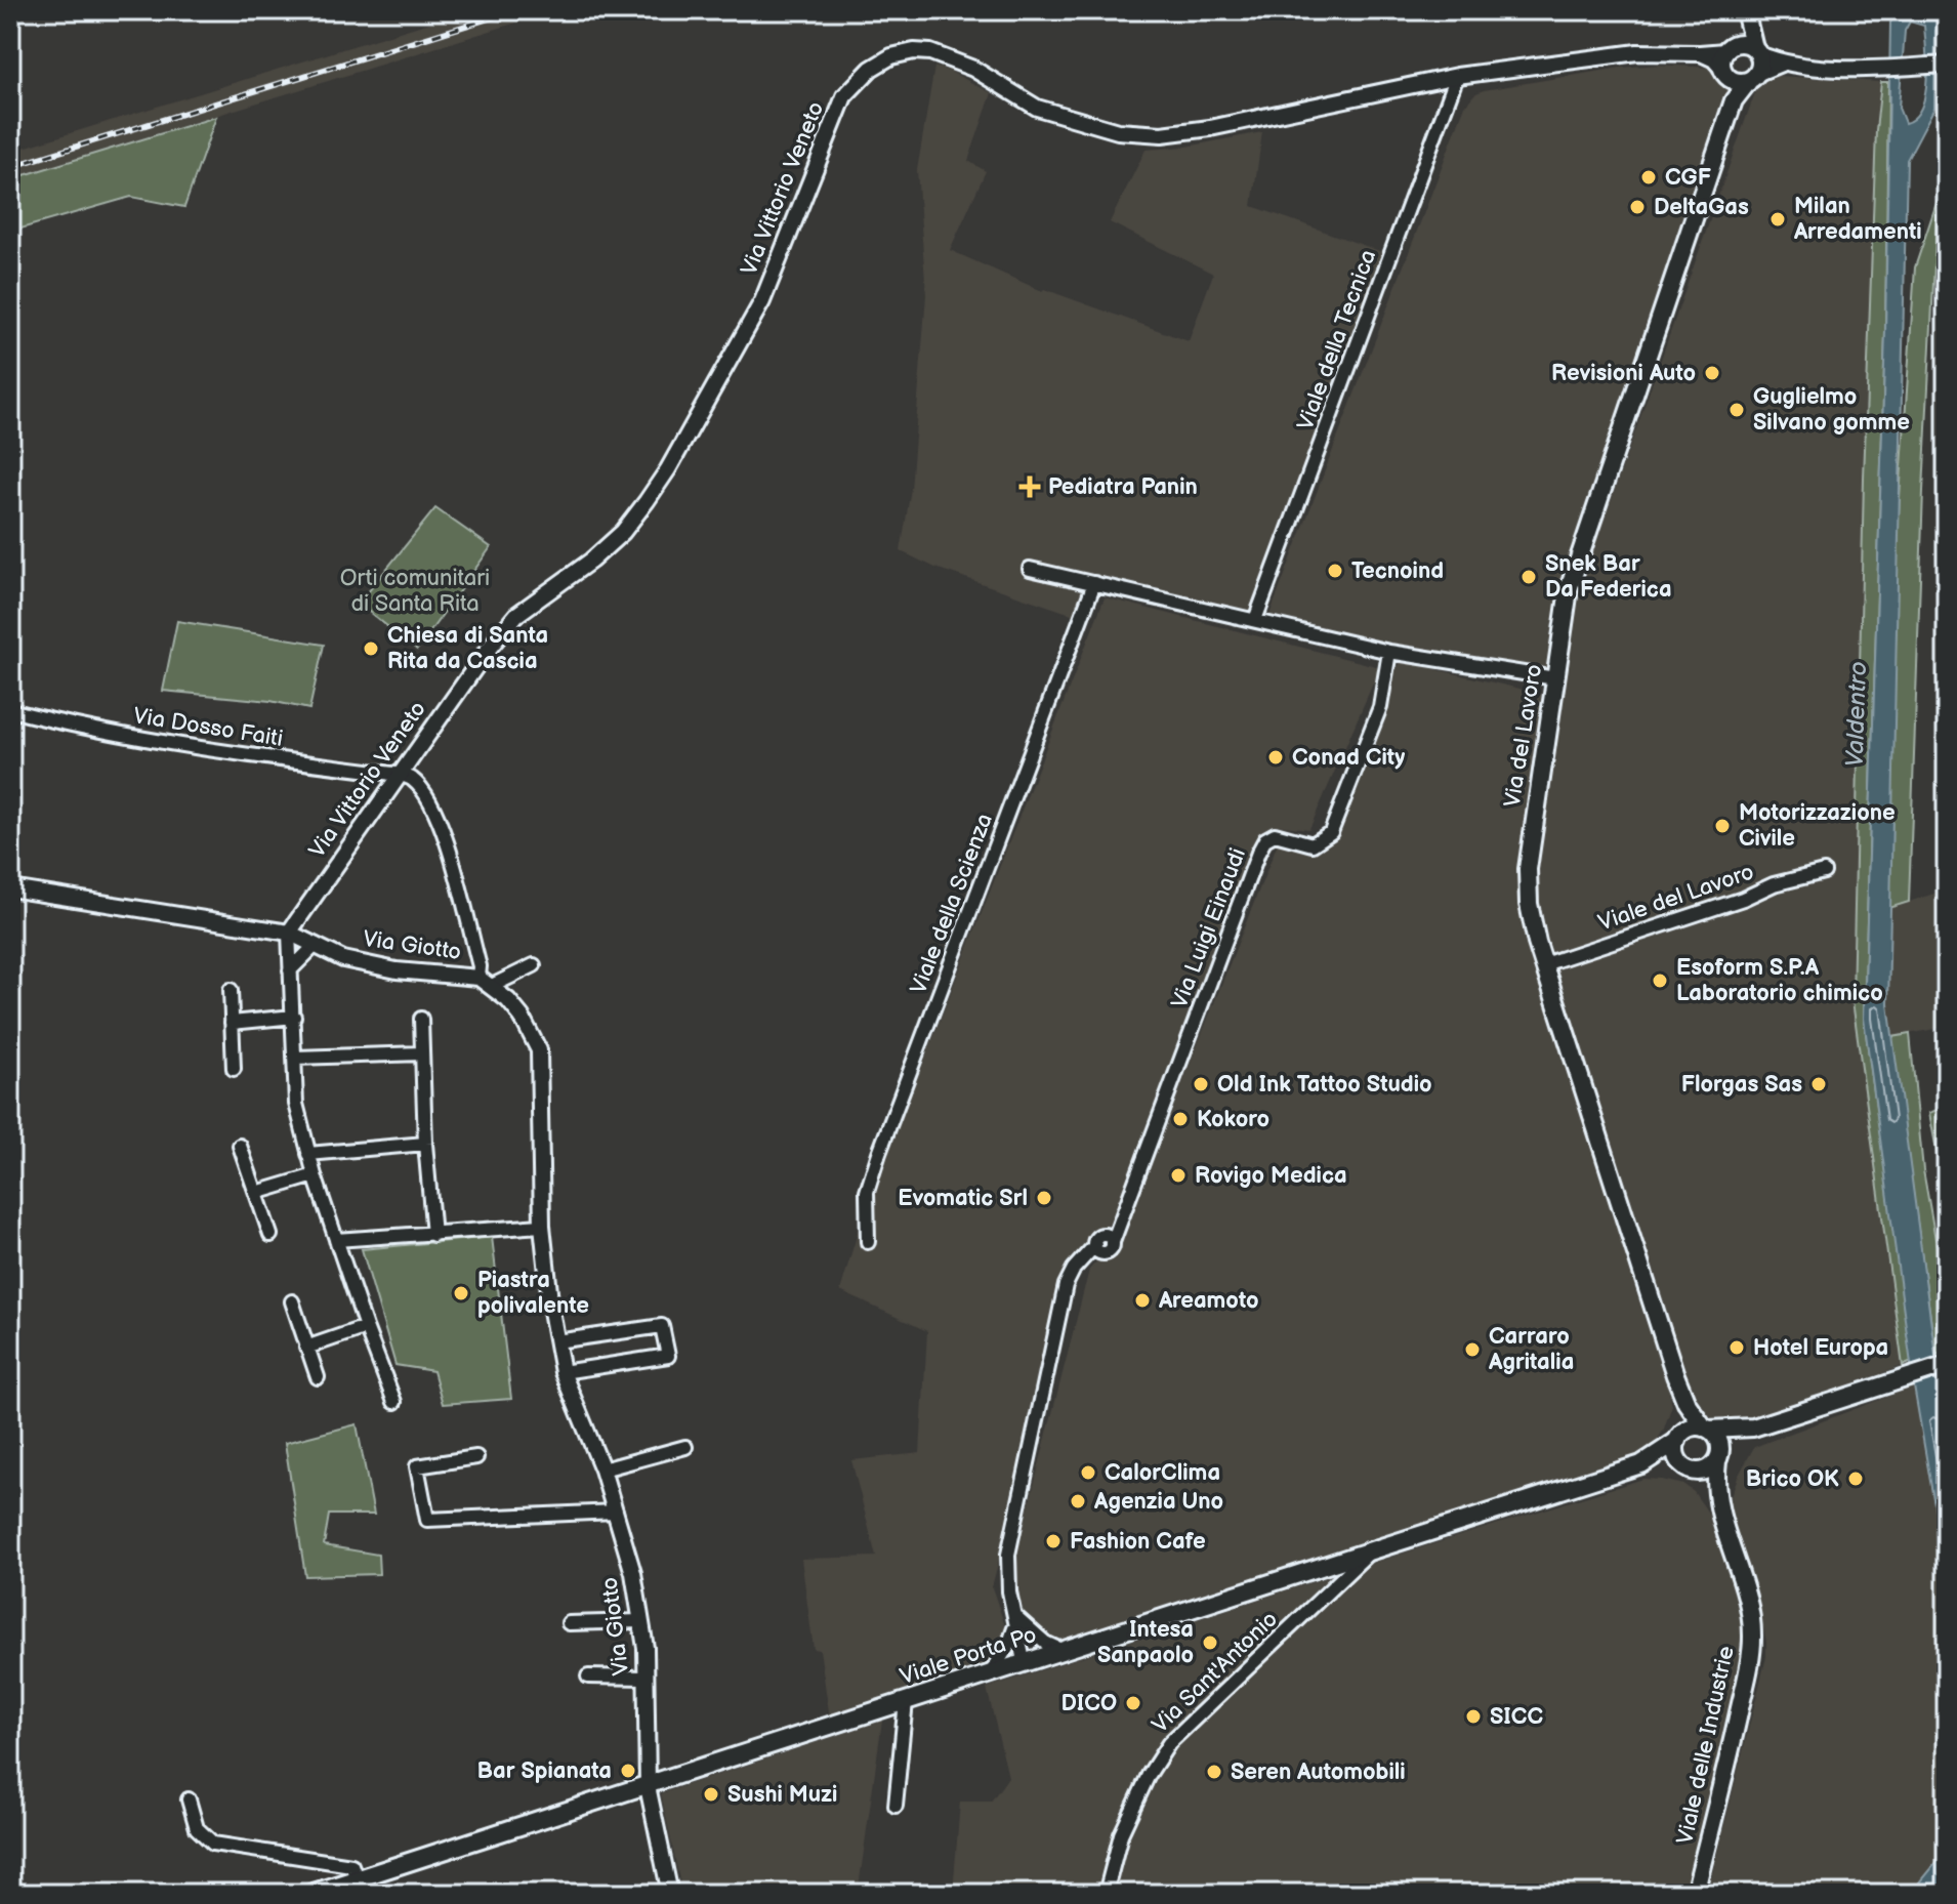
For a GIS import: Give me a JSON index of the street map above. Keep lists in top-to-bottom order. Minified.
{"streets":{"main road":["Via del Lavoro","Viale Porta Po","Viale delle Industrie"],"street":["Via Vittorio Veneto","Viale della Tecnica","Via Dosso Faiti","Viale del Lavoro","Viale della Scienza","Via Luigi Einaudi","Via Giotto","Via Sant'Antonio"]},"crossings":[["Via Vittorio Veneto","Viale della Tecnica"],["Via Vittorio Veneto","Via Dosso Faiti"],["Via Vittorio Veneto","Via Giotto"],["Via del Lavoro","Viale del Lavoro"],["Via Giotto","Viale Porta Po"],["Viale Porta Po","Via Sant'Antonio"],["Viale Porta Po","Viale delle Industrie"]],"water":["Valdentro"],"parks":["Orti comunitari di Santa Rita"],"places":{"other":["CGF","DeltaGas","Milan Arredamenti","Revisioni Auto","Guglielmo Silvano gomme","Tecnoind","Snek Bar Da Federica","Chiesa di Santa Rita da Cascia","Conad City","Motorizzazione Civile","Esoform S.P.A Laboratorio chimico","Old Ink Tattoo Studio","Florgas Sas","Kokoro","Rovigo Medica","Evomatic Srl","Piastra polivalente","Areamoto","Hotel Europa","Carraro Agritalia","CalorClima","Brico OK","Agenzia Uno","Fashion Cafe","Intesa Sanpaolo","DICO","SICC","Bar Spianata","Seren Automobili","Sushi Muzi"],"health":["Pediatra Panin"]}}
